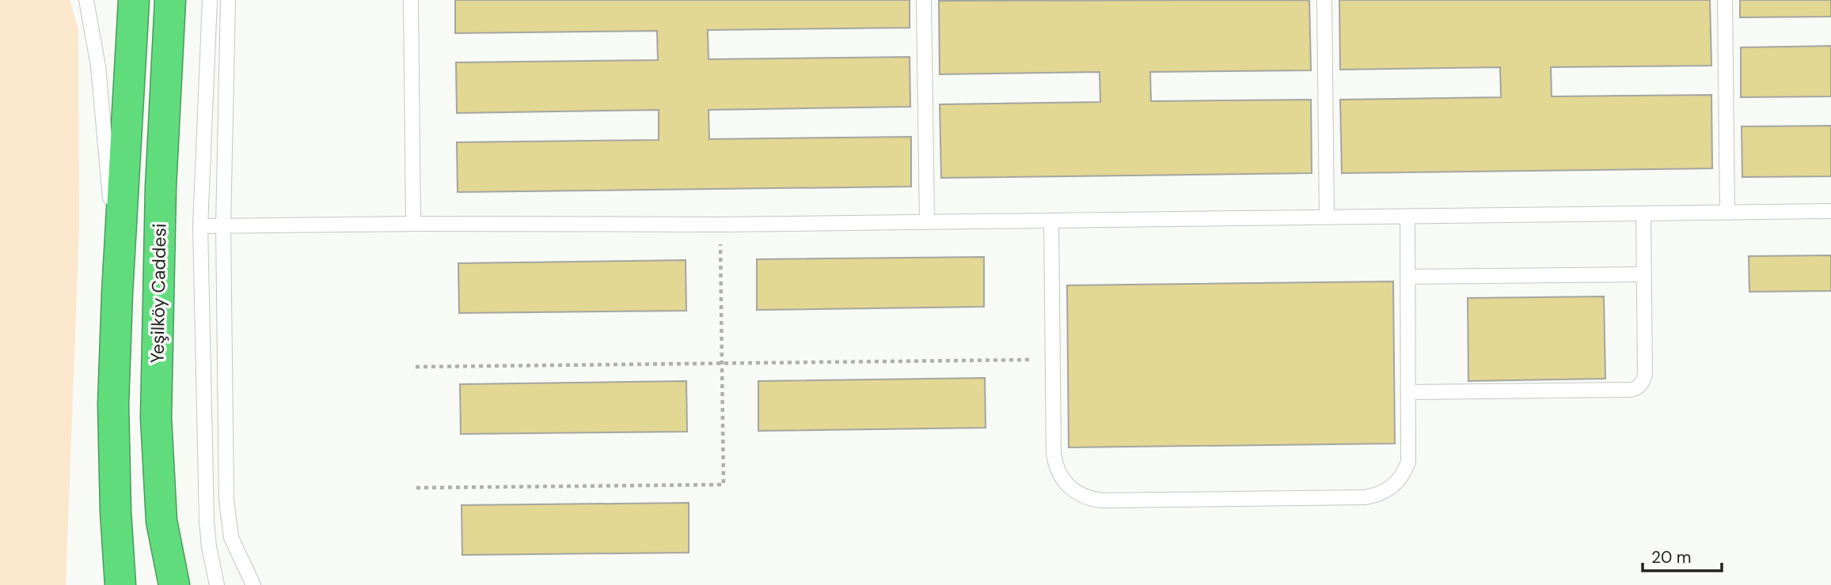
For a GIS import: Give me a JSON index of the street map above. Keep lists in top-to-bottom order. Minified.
{"streets":{"highway":["Yeşilköy Caddesi"]},"scale_bar":"20 m"}
